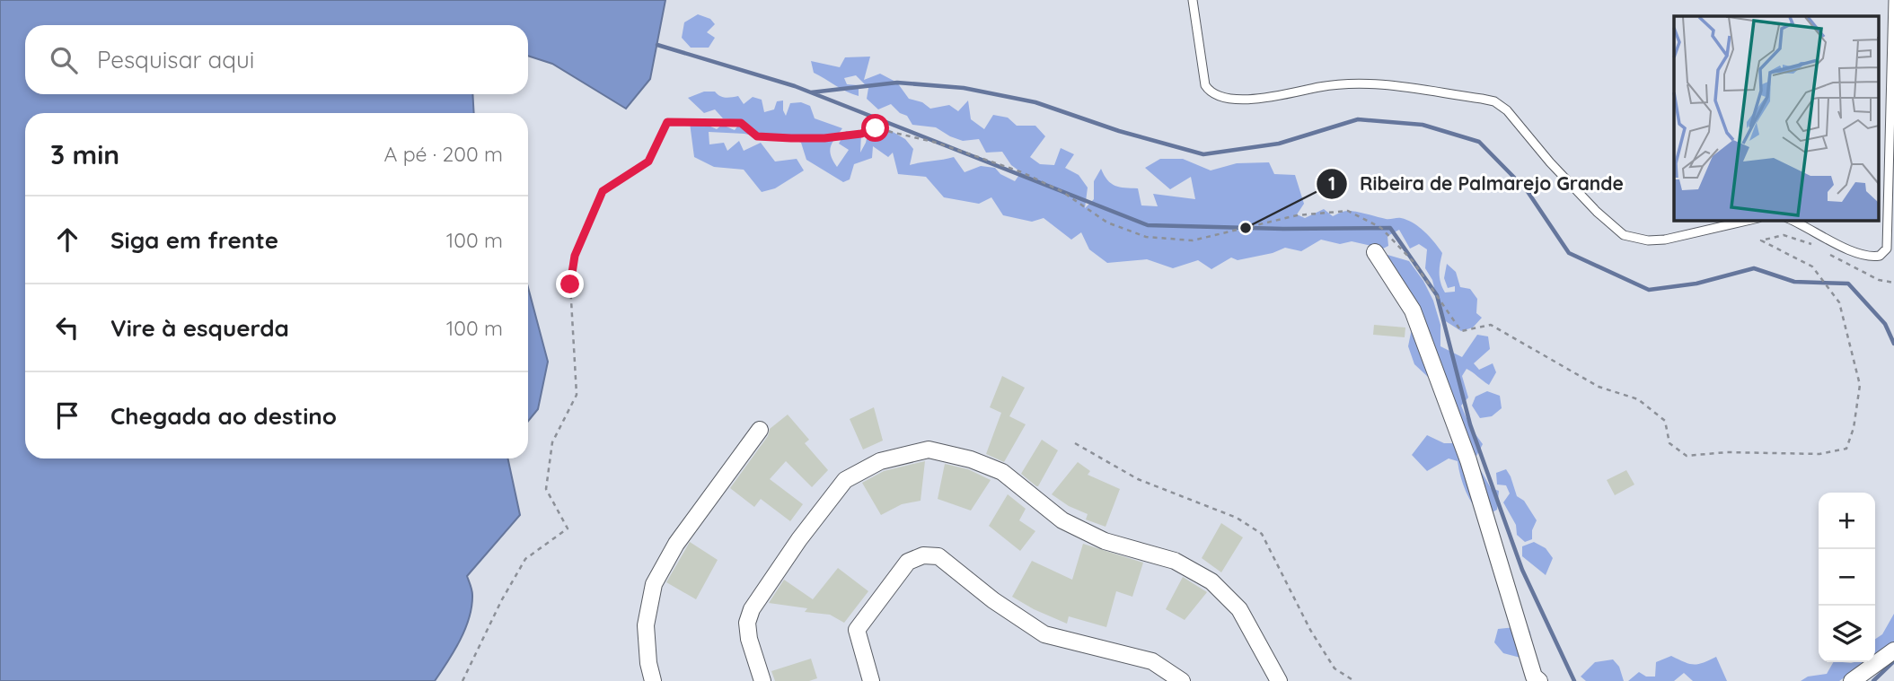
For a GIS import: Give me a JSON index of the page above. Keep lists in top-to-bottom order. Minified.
{"places":["Ribeira de Palmarejo Grande"],"page":{"search":"Pesquisar aqui","heading":["3 min","A pé · 200 m"],"list":[["Siga em frente","100 m"],["Vire à esquerda","100 m"],"Chegada ao destino"],"map_buttons":["+","−"]}}
